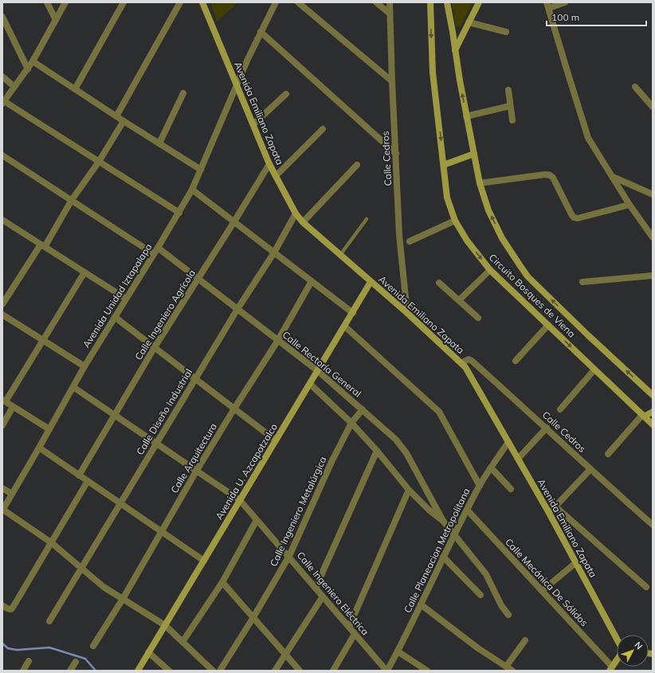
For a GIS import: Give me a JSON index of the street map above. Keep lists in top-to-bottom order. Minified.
{"streets":{"street":["Avenida Emiliano Zapata","Calle Cedros","Avenida Unidad Iztapalapa","Circuito Bosques de Viena","Calle Ingeniero Agrícola","Calle Rectoría General","Calle Diseño Industrial","Calle Arquitectura","Avenida U. Azcapotzalco","Calle Ingeniero Metalúrgica","Calle Planeacion Metropolitana","Calle Mecánica De Sólidos","Calle Ingeniero Eléctrica"]},"crossings":[["Avenida Emiliano Zapata","Calle Cedros"],["Avenida Emiliano Zapata","Avenida Unidad Iztapalapa"],["Avenida Emiliano Zapata","Calle Ingeniero Agrícola"],["Avenida Emiliano Zapata","Calle Diseño Industrial"],["Avenida Emiliano Zapata","Avenida U. Azcapotzalco"],["Avenida Emiliano Zapata","Calle Planeacion Metropolitana"],["Avenida Unidad Iztapalapa","Calle Rectoría General"],["Avenida Unidad Iztapalapa","Calle Ingeniero Eléctrica"],["Calle Ingeniero Agrícola","Calle Rectoría General"],["Calle Ingeniero Agrícola","Calle Ingeniero Eléctrica"],["Calle Rectoría General","Calle Diseño Industrial"],["Calle Rectoría General","Calle Arquitectura"],["Calle Rectoría General","Avenida U. Azcapotzalco"],["Calle Rectoría General","Calle Ingeniero Metalúrgica"],["Calle Diseño Industrial","Calle Ingeniero Eléctrica"],["Calle Arquitectura","Calle Ingeniero Eléctrica"],["Avenida U. Azcapotzalco","Calle Ingeniero Eléctrica"],["Calle Ingeniero Metalúrgica","Calle Ingeniero Eléctrica"],["Calle Planeacion Metropolitana","Calle Mecánica De Sólidos"],["Calle Planeacion Metropolitana","Calle Ingeniero Eléctrica"]],"scale_bar":"100 m","north":"top right"}
